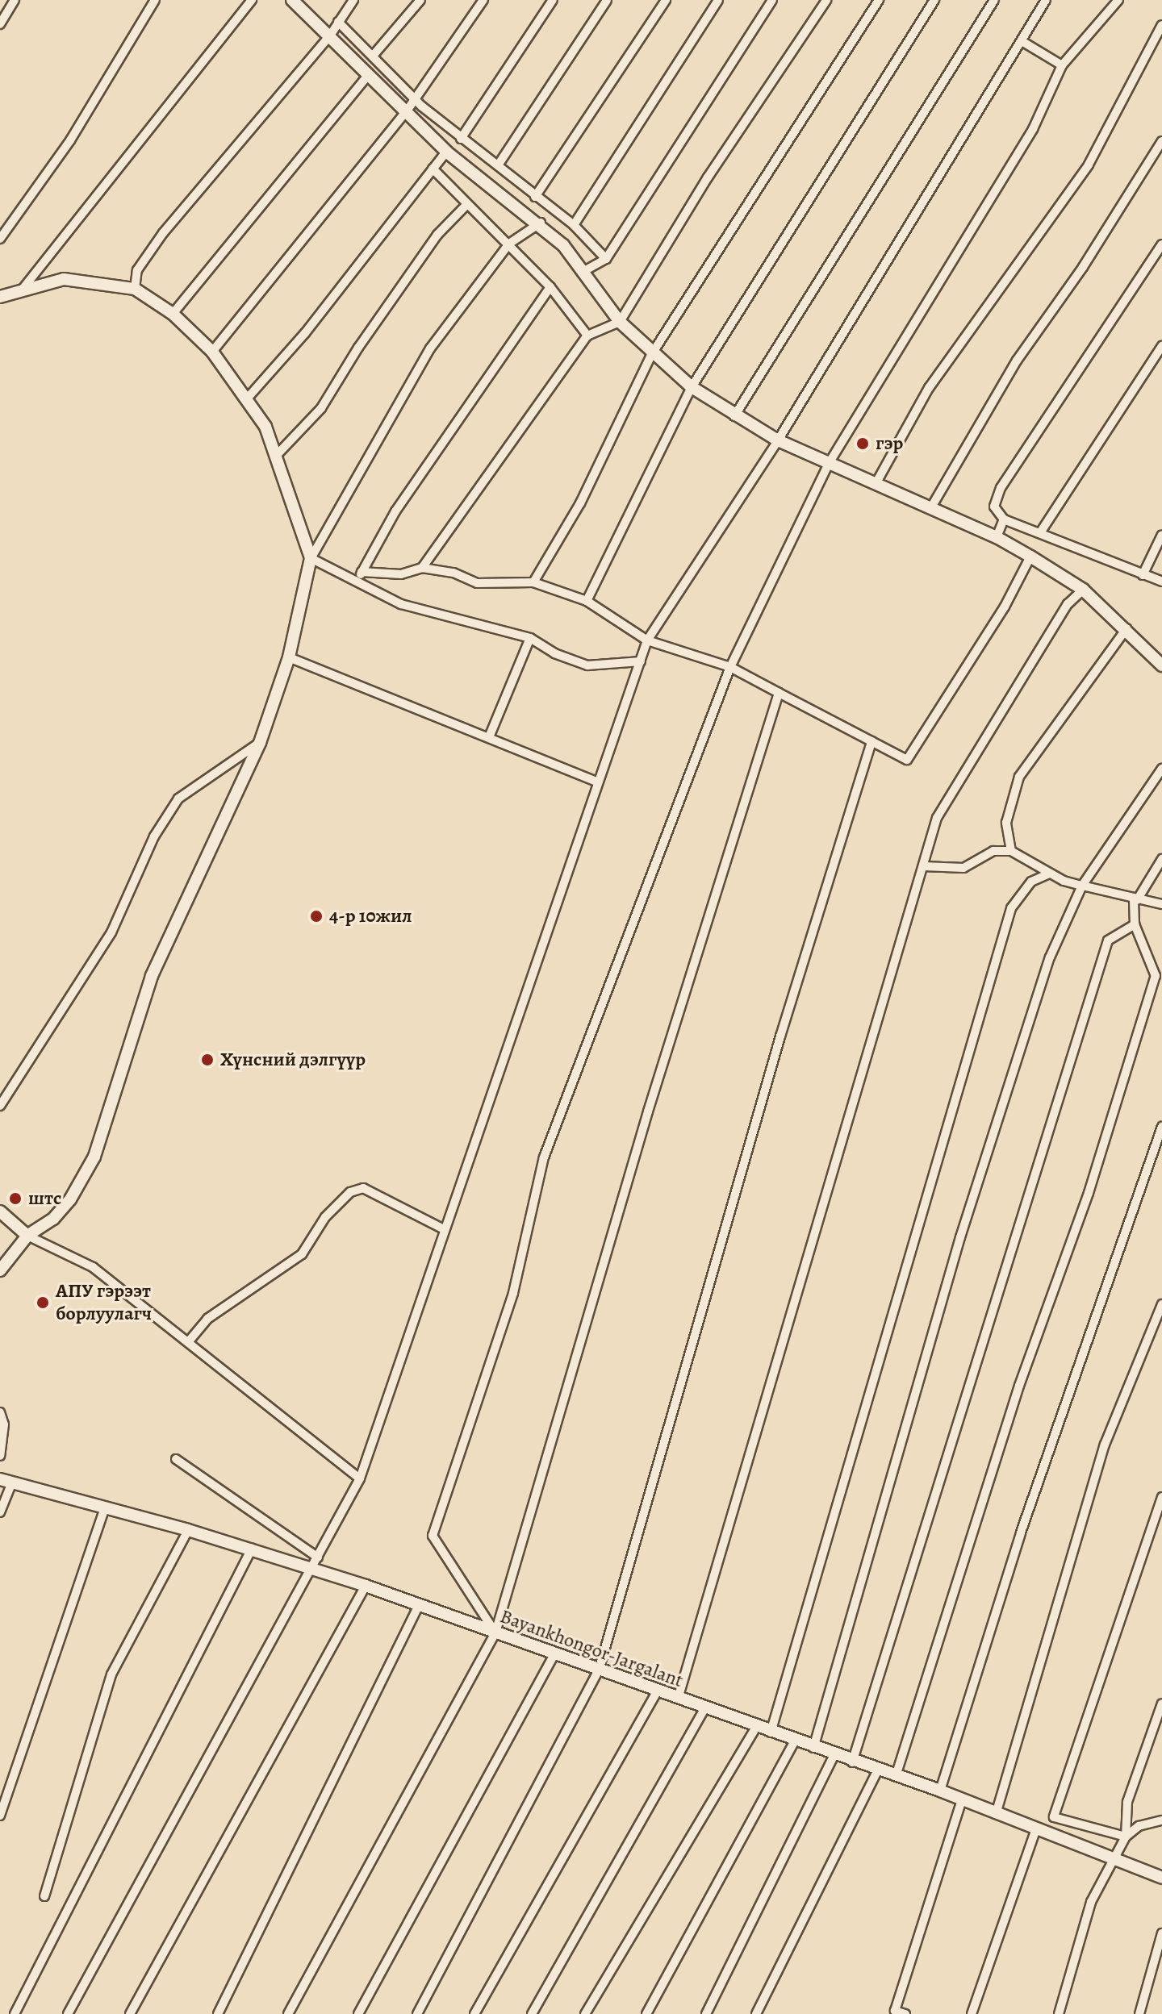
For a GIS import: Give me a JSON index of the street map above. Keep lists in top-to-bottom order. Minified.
{"streets":{"street":["Bayankhongor-Jargalant"]},"places":["гэр","4-р 10жил","Хүнсний дэлгүүр","штс","АПУ гэрээт борлуулагч"]}
